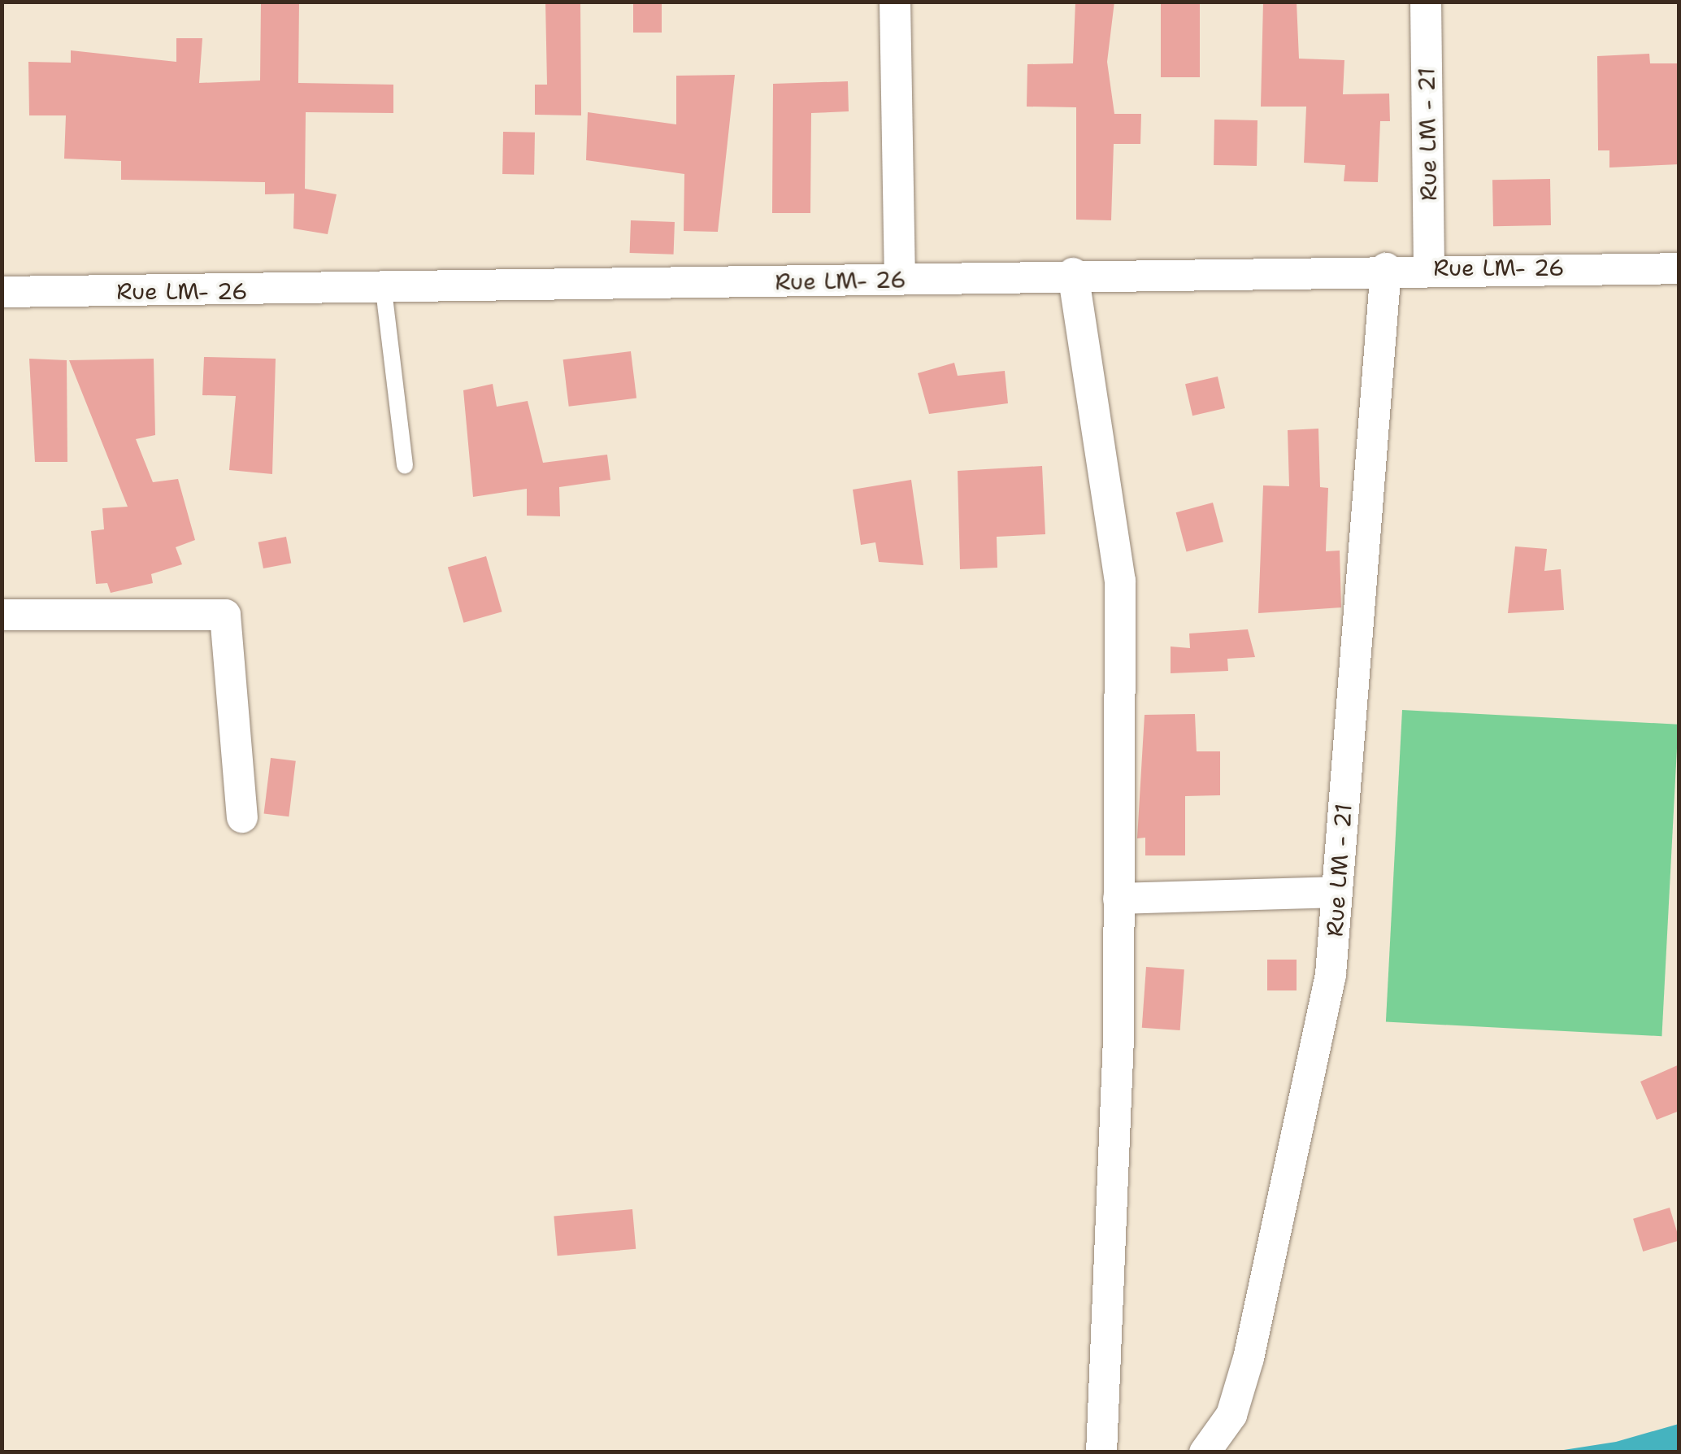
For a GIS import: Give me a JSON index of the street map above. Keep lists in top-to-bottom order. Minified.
{"streets":{"street":["Rue LM - 21","Rue LM- 26"]},"crossings":[["Rue LM - 21","Rue LM- 26"]]}
